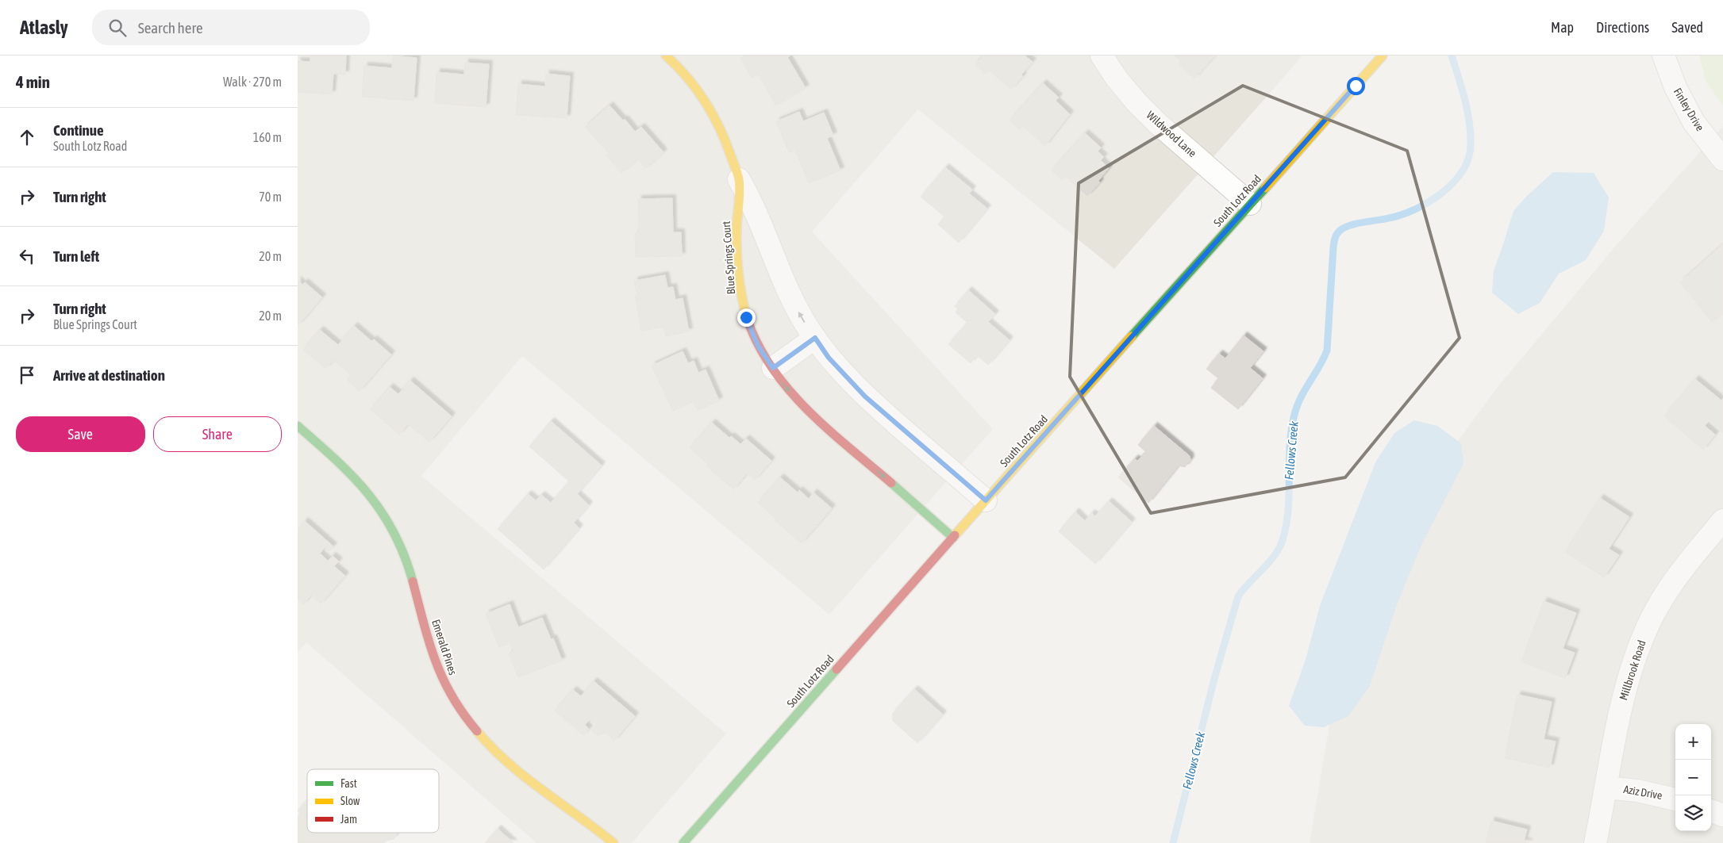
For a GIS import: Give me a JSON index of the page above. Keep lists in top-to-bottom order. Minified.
{"streets":{"street":["Finley Drive","Wildwood Lane","South Lotz Road","Blue Springs Court","Emerald Pines","Millbrook Road","Aziz Drive"]},"crossings":[["Wildwood Lane","South Lotz Road"],["South Lotz Road","Blue Springs Court"],["Millbrook Road","Aziz Drive"]],"water":["Fellows Creek"],"legend":["Fast","Slow","Jam"],"page":{"header":"Atlasly","search":"Search here","nav":["Map","Directions","Saved"],"heading":["4 min","Walk · 270 m"],"list":[["Continue","South Lotz Road","160 m"],["Turn right","70 m"],["Turn left","20 m"],["Turn right","Blue Springs Court","20 m"],"Arrive at destination"],"buttons":["Save","Share"],"map_buttons":["+","−"]}}
